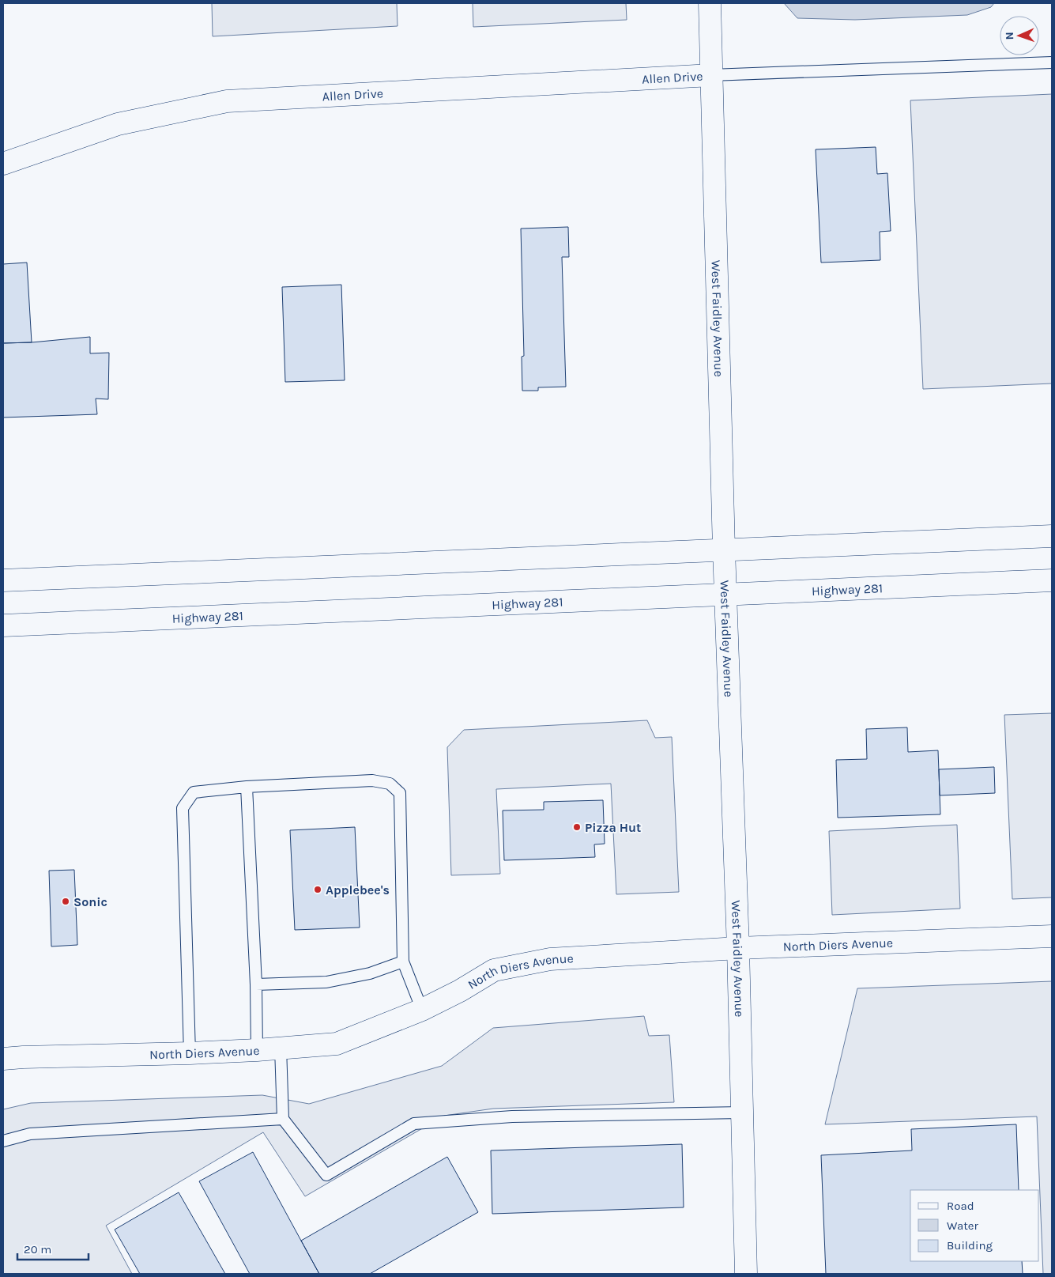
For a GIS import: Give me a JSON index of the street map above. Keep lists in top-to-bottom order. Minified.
{"streets":{"main road":["Allen Drive","West Faidley Avenue","Highway 281","North Diers Avenue"]},"crossings":[["Allen Drive","West Faidley Avenue"],["West Faidley Avenue","Highway 281"],["West Faidley Avenue","North Diers Avenue"]],"places":["Pizza Hut","Applebee's","Sonic"],"legend":["Road","Water","Building"],"scale_bar":"20 m","north":"left"}
